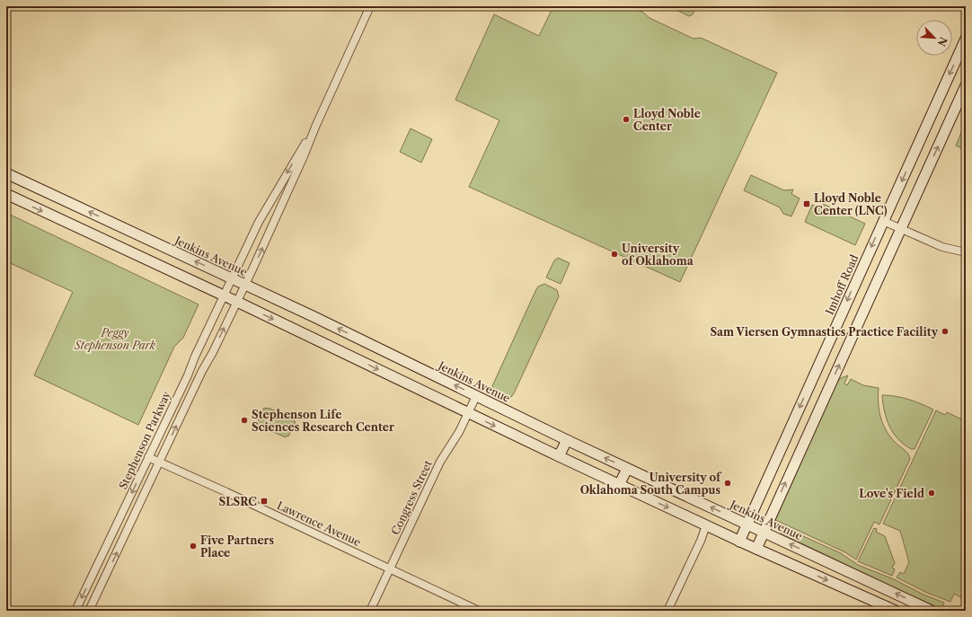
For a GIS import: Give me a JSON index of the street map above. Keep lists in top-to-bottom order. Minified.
{"streets":{"main road":["Jenkins Avenue","Imhoff Road"],"street":["Stephenson Parkway","Congress Street","Lawrence Avenue"]},"crossings":[["Jenkins Avenue","Imhoff Road"],["Jenkins Avenue","Stephenson Parkway"],["Jenkins Avenue","Congress Street"],["Stephenson Parkway","Lawrence Avenue"],["Congress Street","Lawrence Avenue"]],"parks":["Peggy Stephenson Park"],"places":{"other":["Lloyd Noble Center","University of Oklahoma","Sam Viersen Gymnastics Practice Facility","Stephenson Life Sciences Research Center","University of Oklahoma South Campus","Love's Field","Five Partners Place"],"transit":["Lloyd Noble Center (LNC)","SLSRC"]},"north":"bottom right"}
